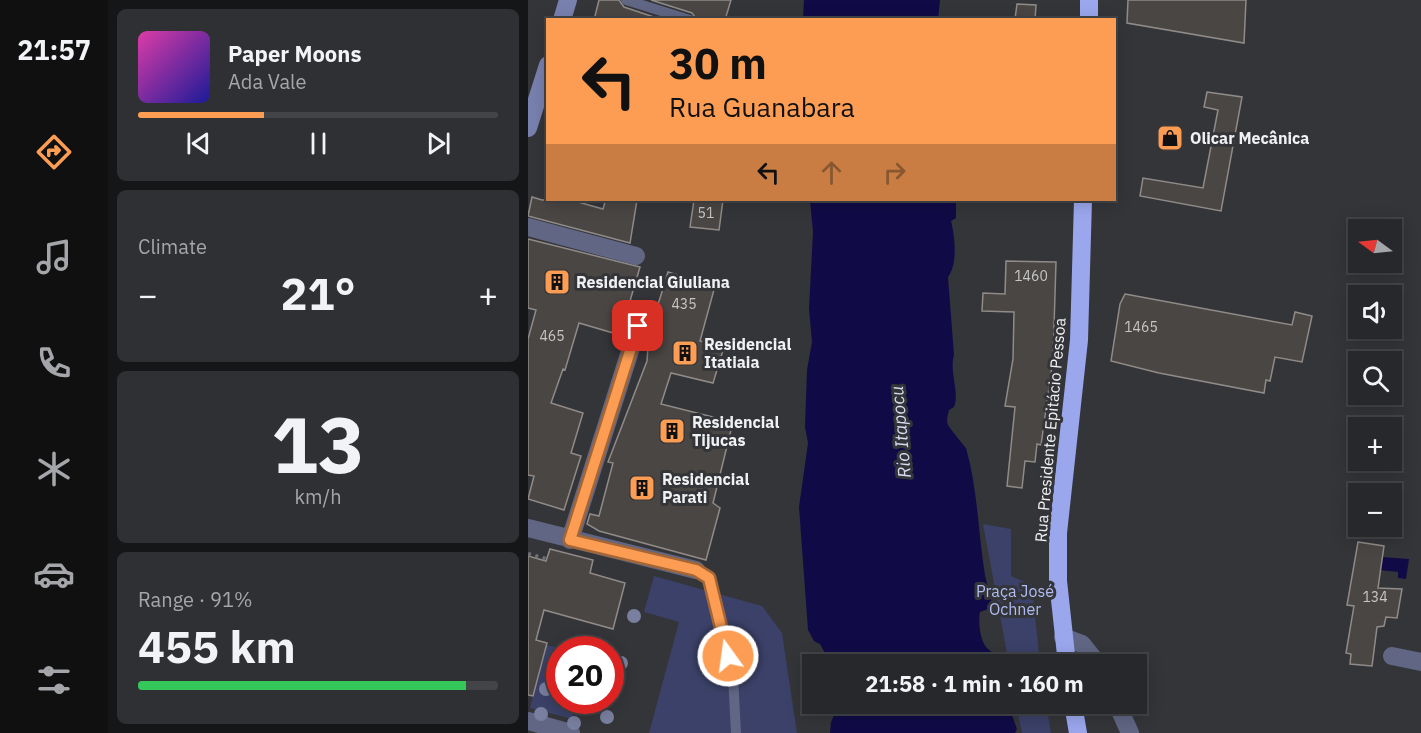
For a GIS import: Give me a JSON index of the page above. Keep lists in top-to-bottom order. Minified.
{"streets":{"highway":["Rua Presidente Epitácio Pessoa"]},"water":["Rio Itapocu"],"parks":["Praça José Ochner"],"places":{"shop":["Olicar Mecânica"],"building":["Residencial Giuliana","Residencial Itatiaia","Residencial Tijucas","Residencial Parati"]},"house_numbers":["51","1460","435","1465","465","134"],"north":"left","page":{"tabs":"21:57","turn":["30 m","Rua Guanabara"],"song":["Paper Moons","Ada Vale"],"tile":["Climate",["13","km/h"],["Range · 91%","455 km"]],"map_buttons":["+","−"],"heat":["−","21°","+"],"limit":"20","trip":"21:58 · 1 min · 160 m"}}
